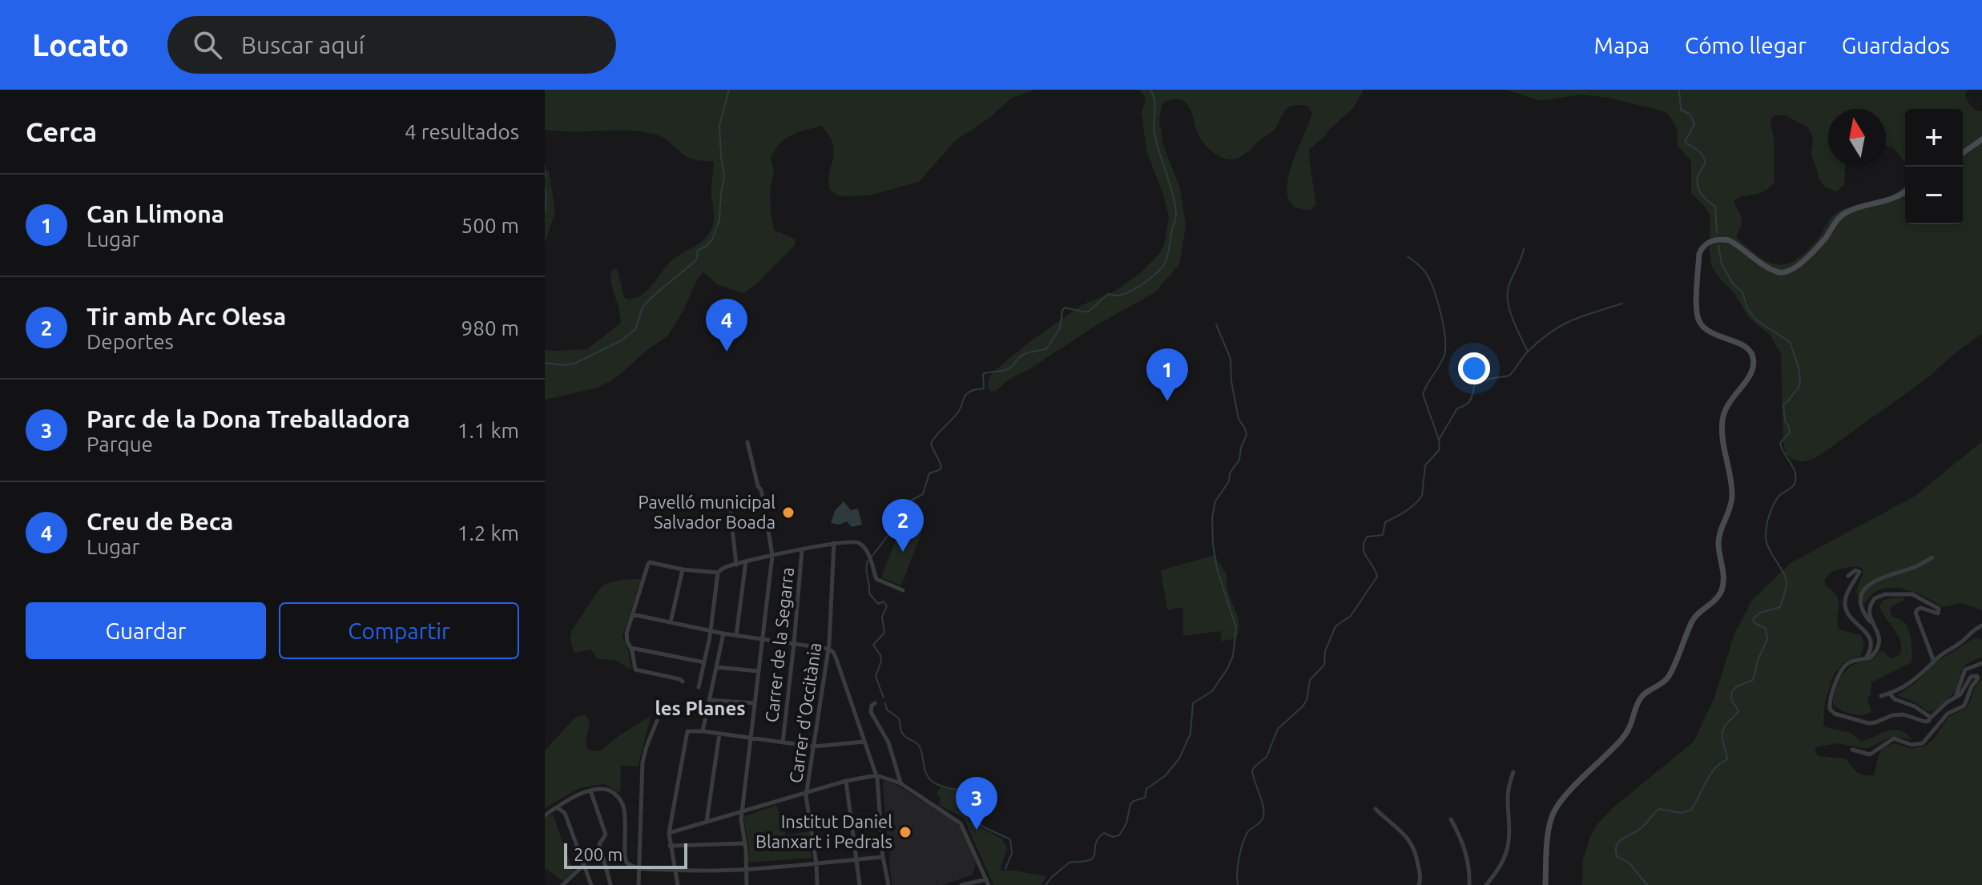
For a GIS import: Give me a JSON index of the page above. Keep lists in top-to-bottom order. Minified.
{"streets":{"street":["Carrer de la Segarra","Carrer d'Occitània"]},"districts":["les Planes"],"places":["Pavelló municipal Salvador Boada","Institut Daniel Blanxart i Pedrals"],"scale_bar":"200 m","north":"top","page":{"header":"Locato","search":"Buscar aquí","nav":["Mapa","Cómo llegar","Guardados"],"heading":["Cerca","4 resultados"],"map_buttons":["+","−"],"list":[{"mark":"1","name":"Can Llimona","note":"Lugar","value":"500 m"},{"mark":"2","name":"Tir amb Arc Olesa","note":"Deportes","value":"980 m"},{"mark":"3","name":"Parc de la Dona Treballadora","note":"Parque","value":"1.1 km"},{"mark":"4","name":"Creu de Beca","note":"Lugar","value":"1.2 km"}],"pins":["4","1","2","3"],"buttons":["Guardar","Compartir"],"scale":"200 m"}}
